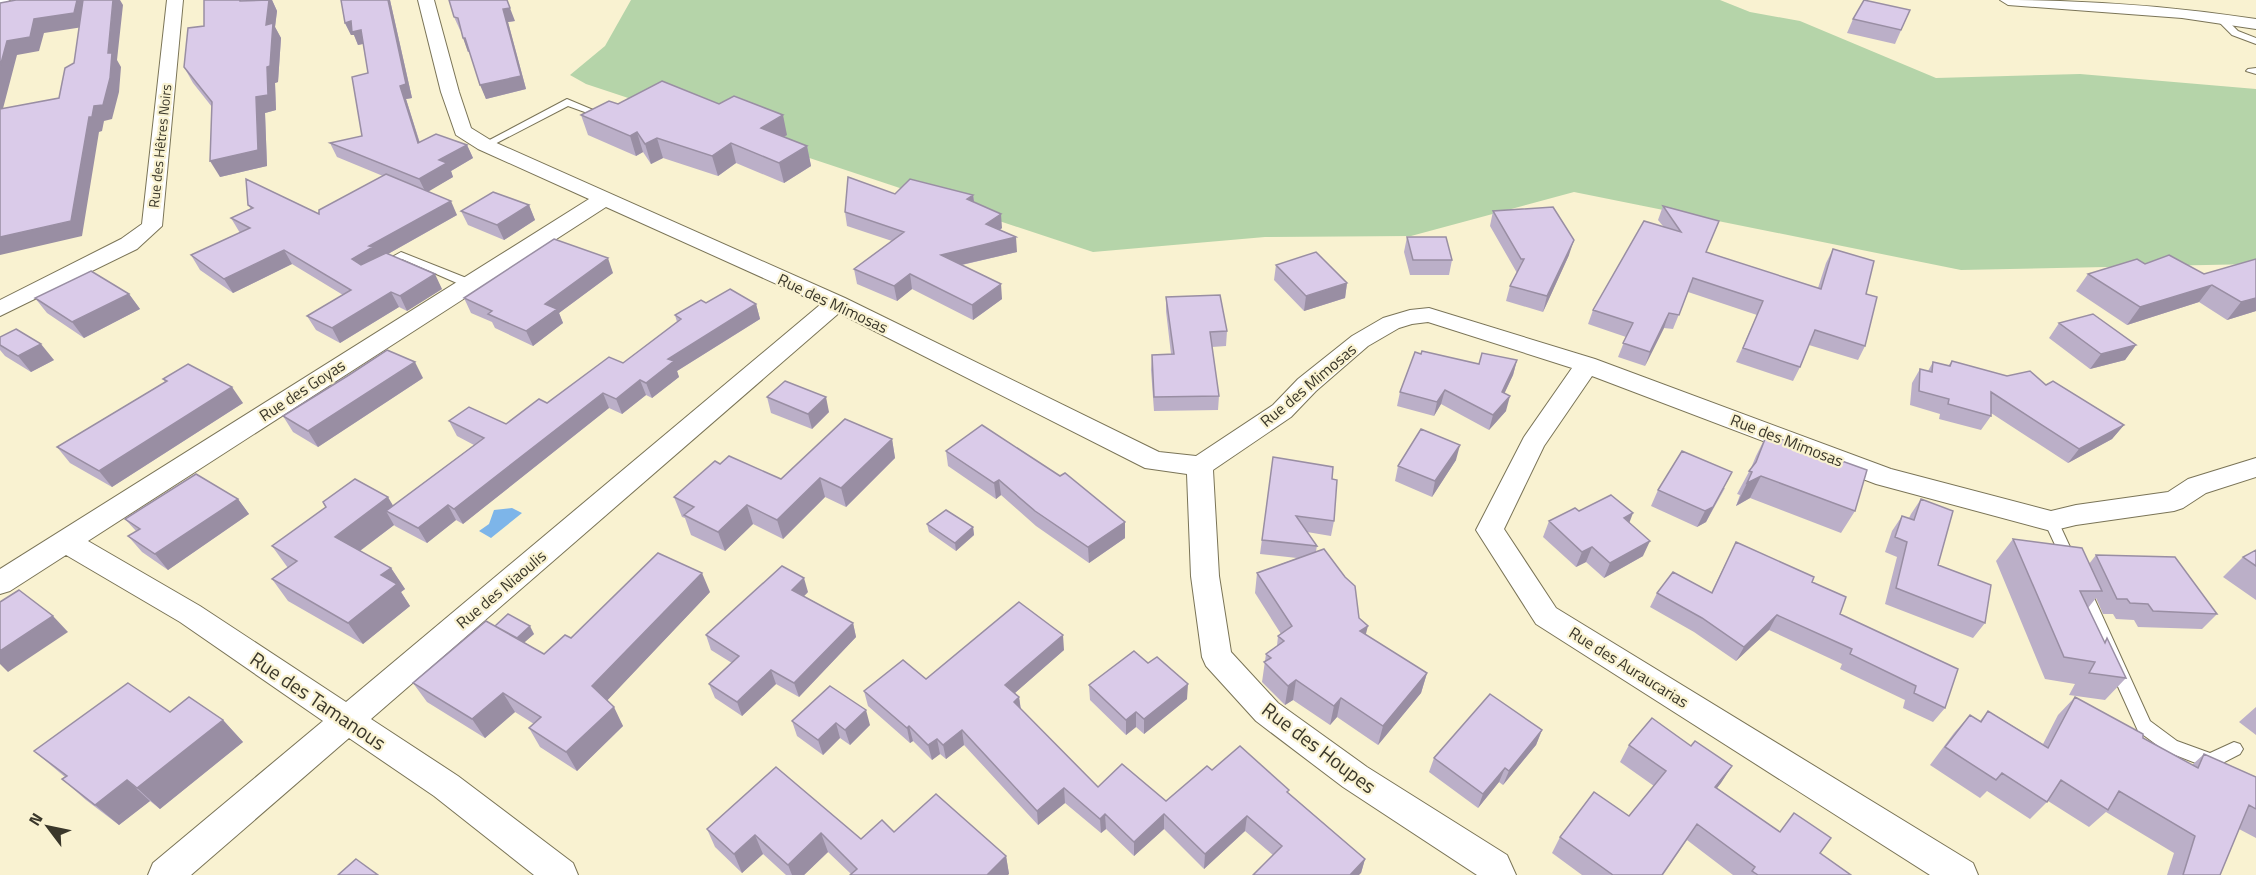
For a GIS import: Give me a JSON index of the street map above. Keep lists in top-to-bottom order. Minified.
{"streets":{"street":["Rue des Hêtres Noirs","Rue des Mimosas","Rue des Goyas","Rue des Niaoulis","Rue des Auraucarias","Rue des Tamanous","Rue des Houpes"]},"crossings":[["Rue des Mimosas","Rue des Goyas"],["Rue des Mimosas","Rue des Niaoulis"],["Rue des Mimosas","Rue des Auraucarias"],["Rue des Mimosas","Rue des Houpes"],["Rue des Goyas","Rue des Tamanous"],["Rue des Niaoulis","Rue des Tamanous"]],"north":"top left"}
